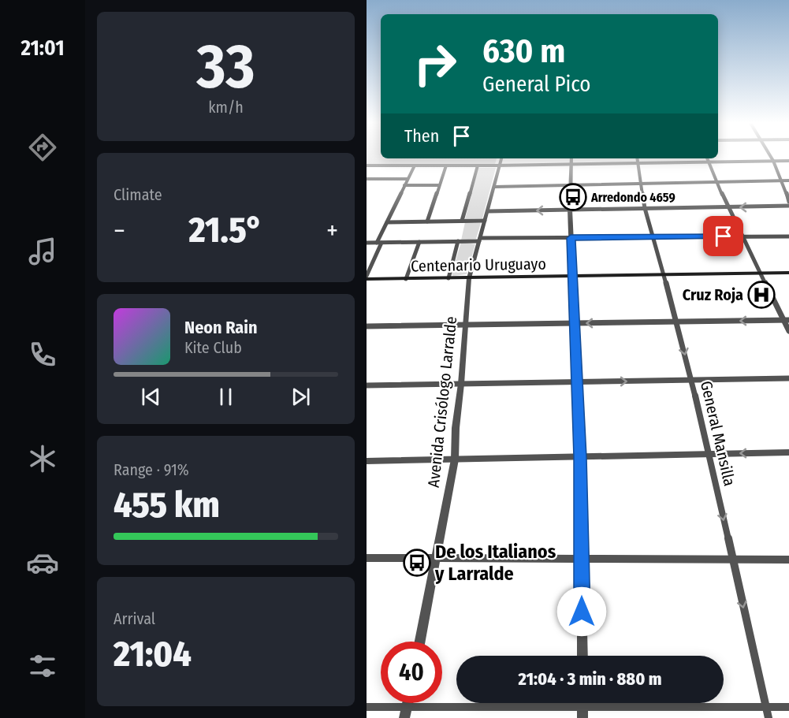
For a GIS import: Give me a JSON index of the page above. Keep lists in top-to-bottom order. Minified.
{"streets":{"main road":["Centenario Uruguayo"],"street":["Avenida Crisólogo Larralde","General Mansilla"]},"crossings":[["Centenario Uruguayo","Avenida Crisólogo Larralde"],["Centenario Uruguayo","General Mansilla"]],"one_way":["General Mansilla"],"places":{"bus stop":["Arredondo 4659","De los Italianos y Larralde"],"hospital":["Cruz Roja"]},"page":{"tabs":"21:01","tile":[["33","km/h"],"Climate",["Range · 91%","455 km"],["Arrival","21:04"]],"turn":["630 m","General Pico"],"then":"Then","heat":["−","21.5°","+"],"song":["Neon Rain","Kite Club"],"limit":"40","trip":"21:04 · 3 min · 880 m"}}
